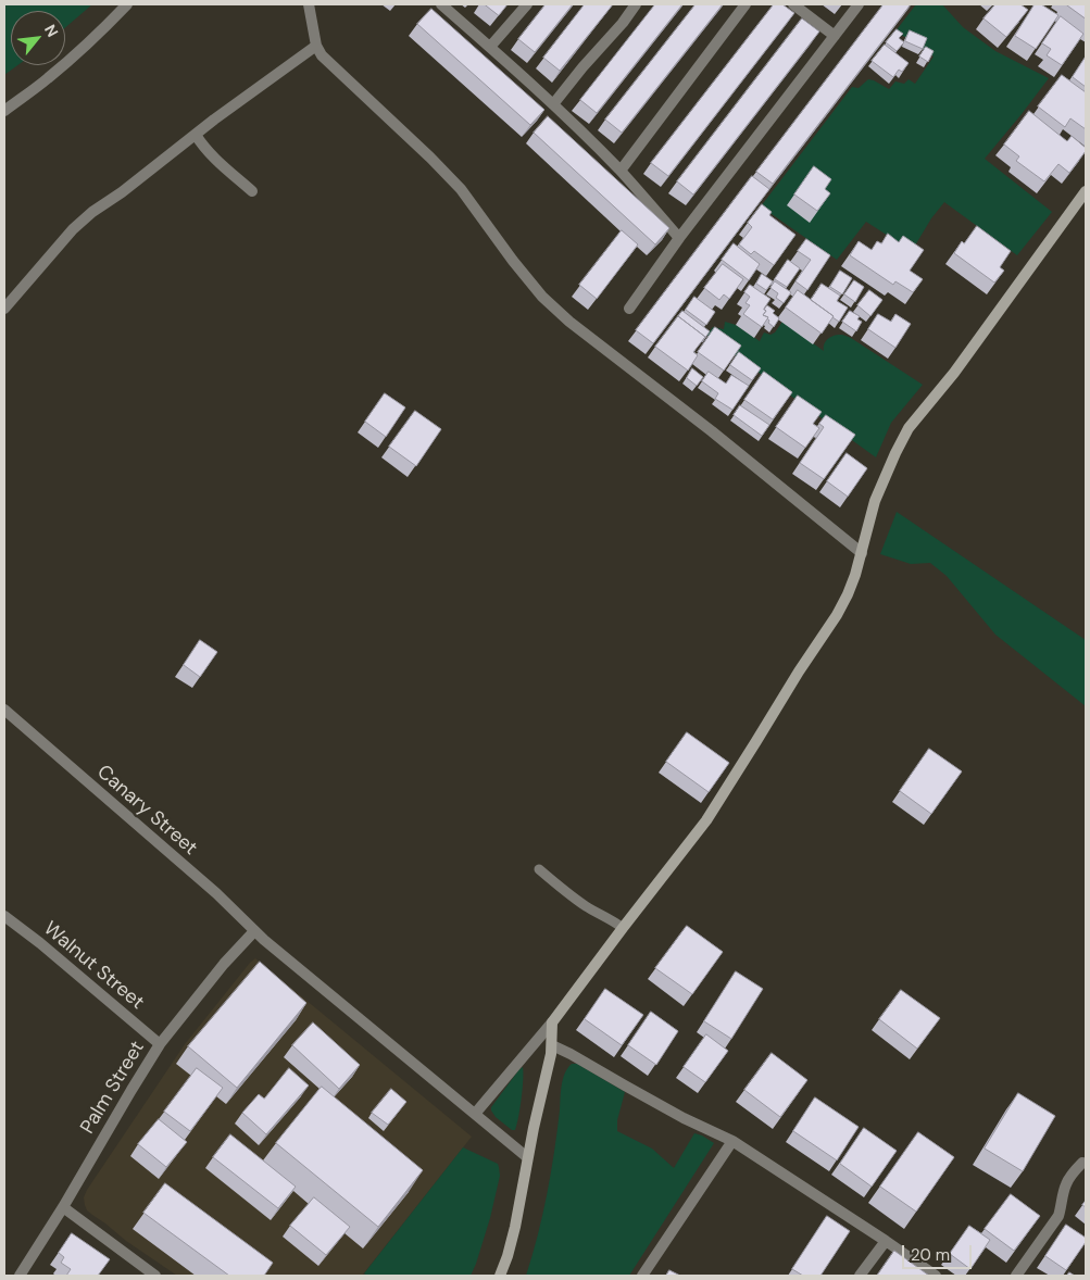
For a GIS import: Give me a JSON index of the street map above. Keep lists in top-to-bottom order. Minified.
{"streets":{"street":["Canary Street","Walnut Street","Palm Street"]},"crossings":[["Canary Street","Palm Street"],["Walnut Street","Palm Street"]],"scale_bar":"20 m","north":"top right"}
